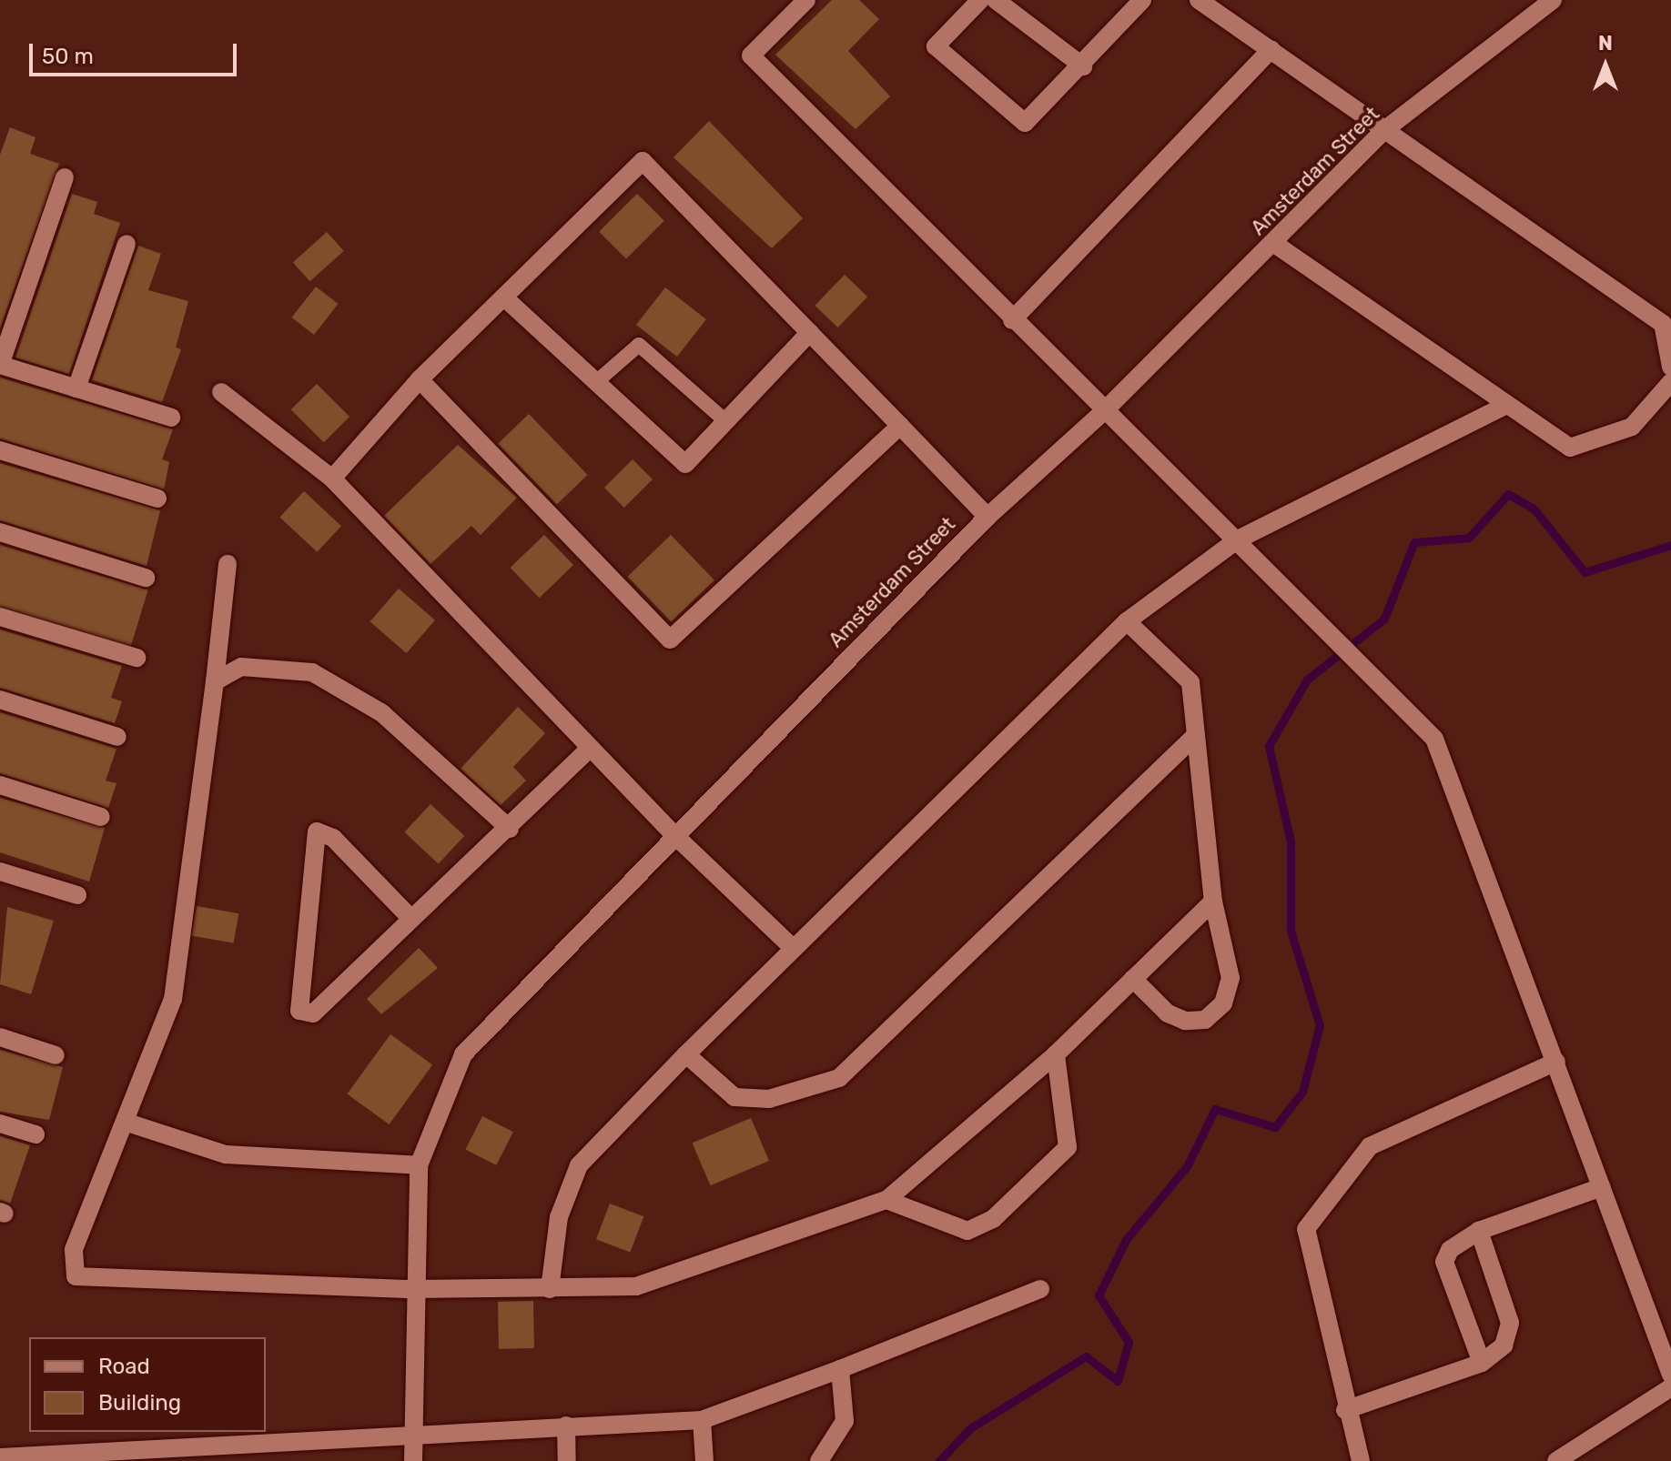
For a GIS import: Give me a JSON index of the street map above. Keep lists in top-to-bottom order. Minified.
{"streets":{"street":["Amsterdam Street"]},"legend":["Road","Building"],"scale_bar":"50 m","north":"top"}
